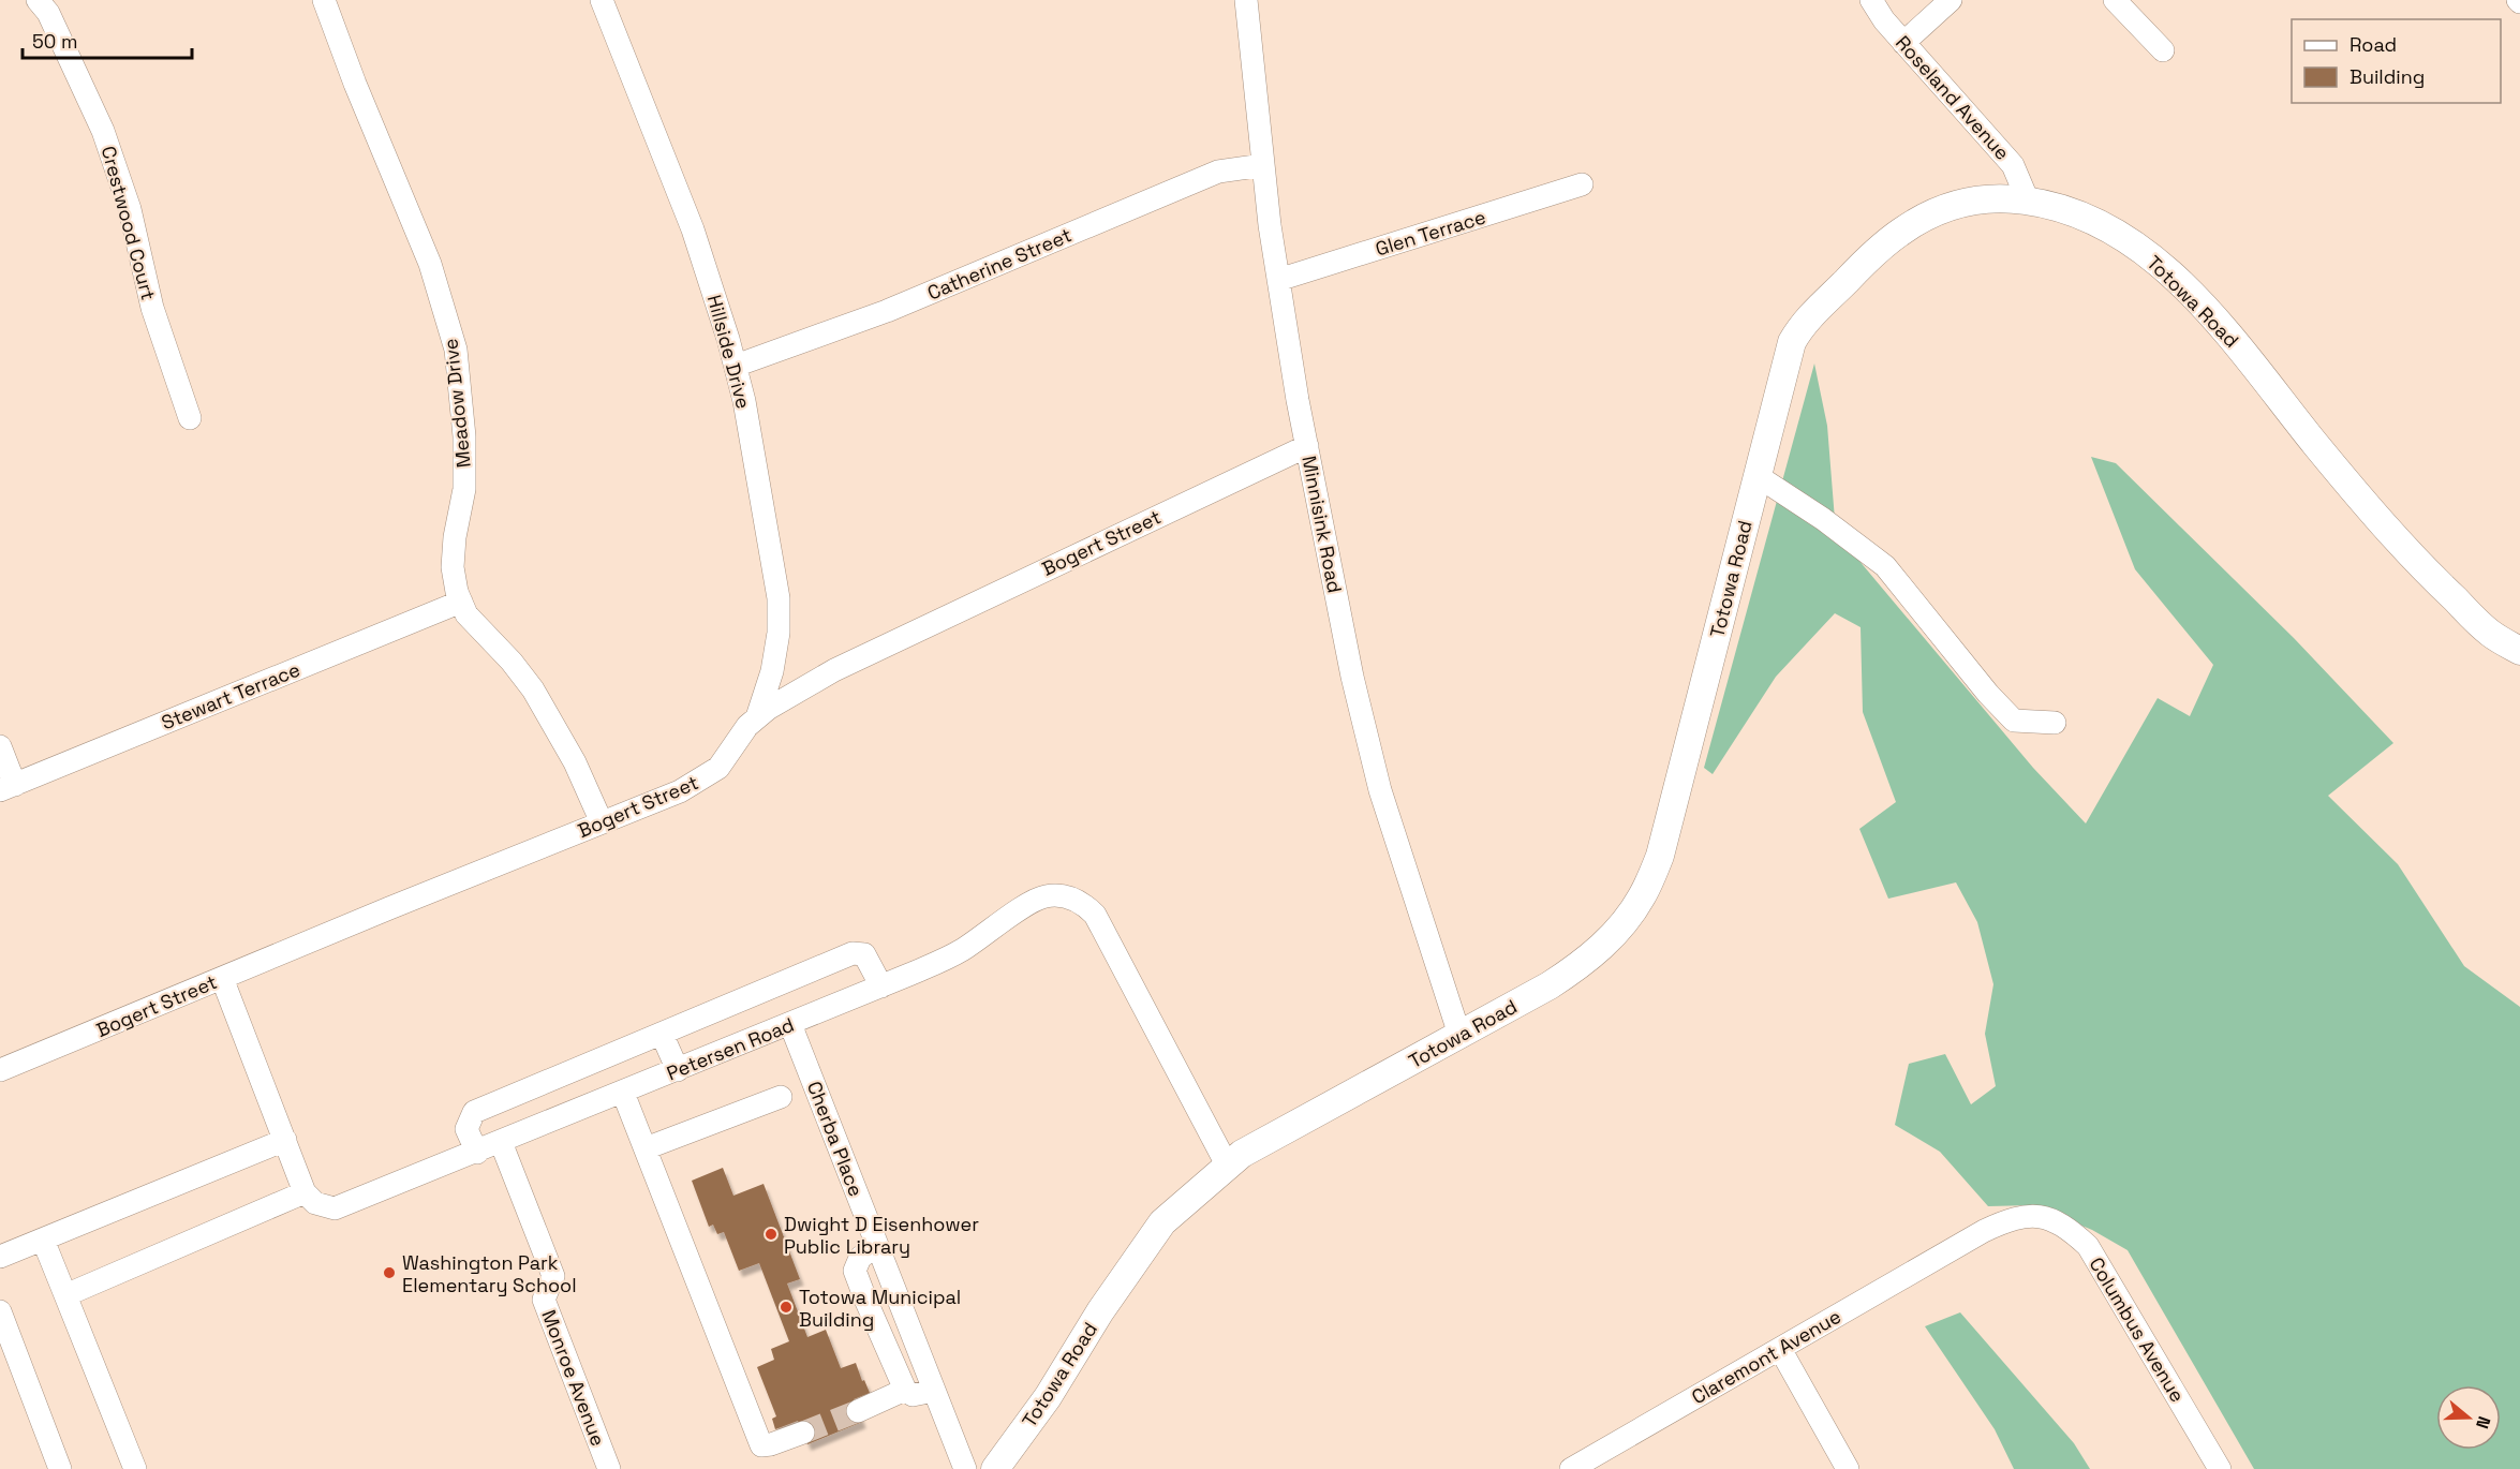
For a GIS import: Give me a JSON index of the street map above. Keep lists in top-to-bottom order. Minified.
{"streets":{"main road":["Totowa Road"],"street":["Roseland Avenue","Crestwood Court","Glen Terrace","Catherine Street","Hillside Drive","Meadow Drive","Minnisink Road","Bogert Street","Stewart Terrace","Petersen Road","Cherba Place","Columbus Avenue","Claremont Avenue","Monroe Avenue"]},"crossings":[["Roseland Avenue","Totowa Road"],["Glen Terrace","Minnisink Road"],["Catherine Street","Hillside Drive"],["Catherine Street","Minnisink Road"],["Totowa Road","Minnisink Road"],["Totowa Road","Petersen Road"],["Hillside Drive","Bogert Street"],["Meadow Drive","Bogert Street"],["Meadow Drive","Stewart Terrace"],["Minnisink Road","Bogert Street"],["Petersen Road","Cherba Place"],["Petersen Road","Monroe Avenue"],["Columbus Avenue","Claremont Avenue"]],"places":["Dwight D Eisenhower Public Library","Washington Park Elementary School","Totowa Municipal Building"],"legend":["Road","Building"],"scale_bar":"50 m","north":"right"}
